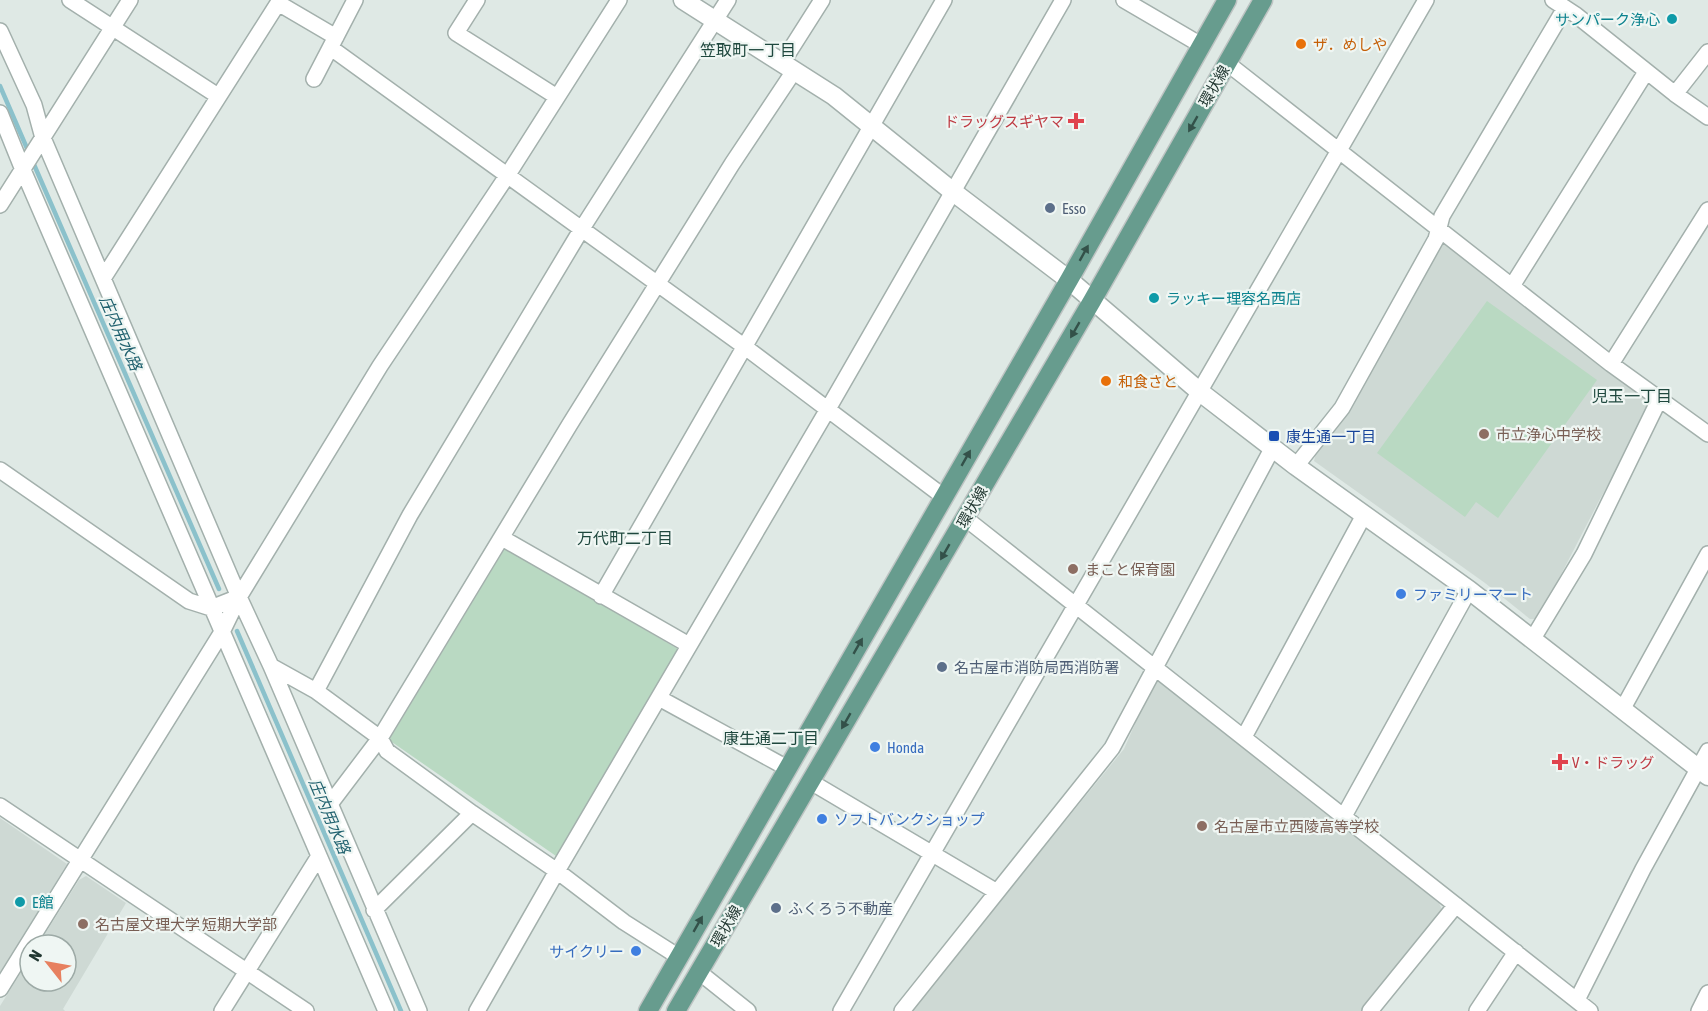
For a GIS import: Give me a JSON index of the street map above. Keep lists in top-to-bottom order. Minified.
{"streets":{"main road":["環状線"]},"districts":["笠取町一丁目","児玉一丁目","万代町二丁目","康生通二丁目"],"water":["庄内用水路"],"places":{"other":["サンパーク浄心","ザ．めしや","Esso","ラッキー理容名西店","和食さと","市立浄心中学校","まこと保育園","ファミリーマート","名古屋市消防局西消防署","Honda","ソフトバンクショップ","名古屋市立西陵高等学校","E館","ふくろう不動産","名古屋文理大学 短期大学部","サイクリー"],"health":["ドラッグスギヤマ","V・ドラッグ"],"transit":["康生通一丁目"]},"north":"top left"}
